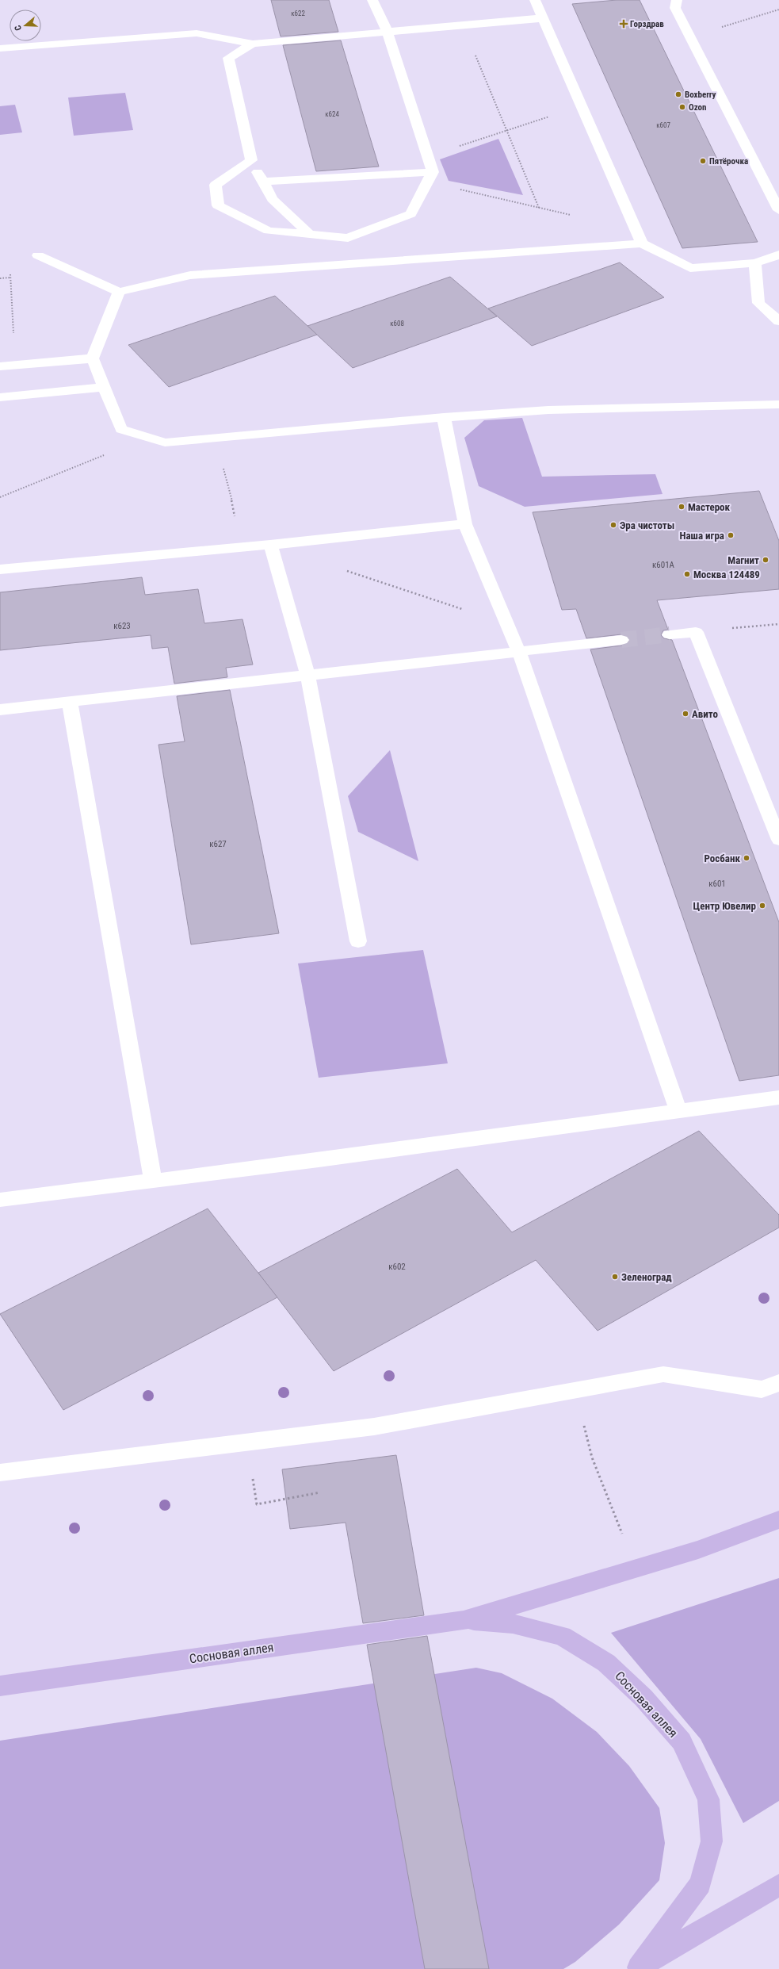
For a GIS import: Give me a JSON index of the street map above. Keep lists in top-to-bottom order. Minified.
{"streets":{"main road":["Сосновая аллея"]},"places":{"health":["Горздрав"],"other":["Boxberry","Ozon","Пятёрочка","Мастерок","Эра чистоты","Наша игра","Магнит","Москва 124489","Авито","Росбанк","Центр Ювелир","Зеленоград"]},"house_numbers":["к622","к624","к607","к608","к601А","к623","к627","к601","к602"],"north":"left"}
